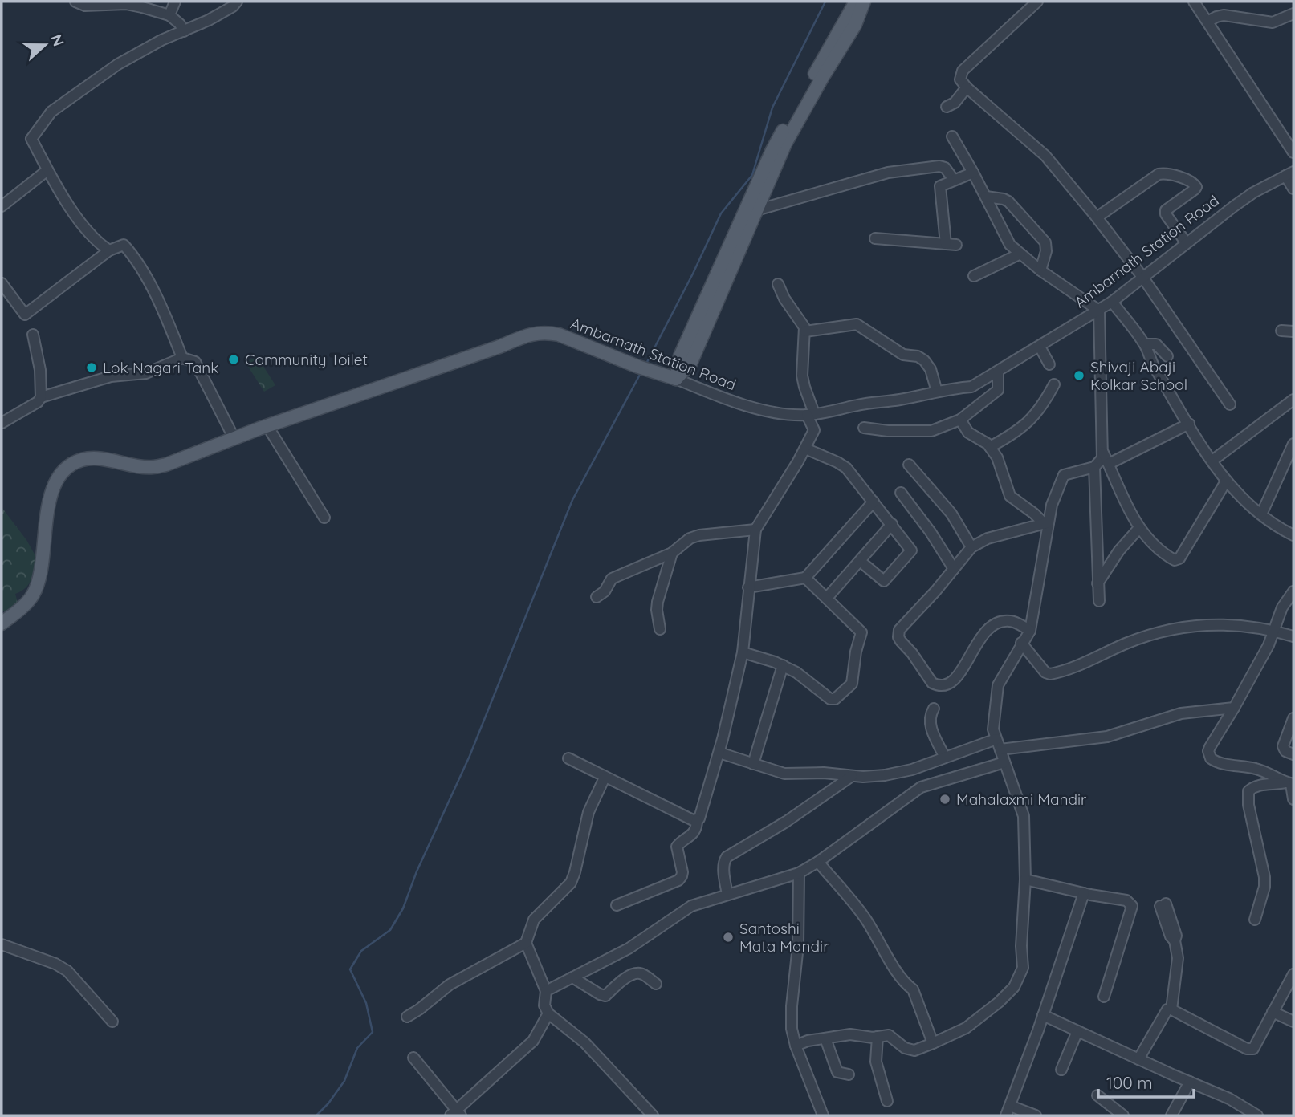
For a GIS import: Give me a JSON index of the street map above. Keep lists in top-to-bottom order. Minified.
{"streets":{"main road":["Ambarnath Station Road"]},"places":["Community Toilet","Lok Nagari Tank","Shivaji Abaji Kolkar School","Mahalaxmi Mandir","Santoshi Mata Mandir"],"scale_bar":"100 m","north":"right"}
